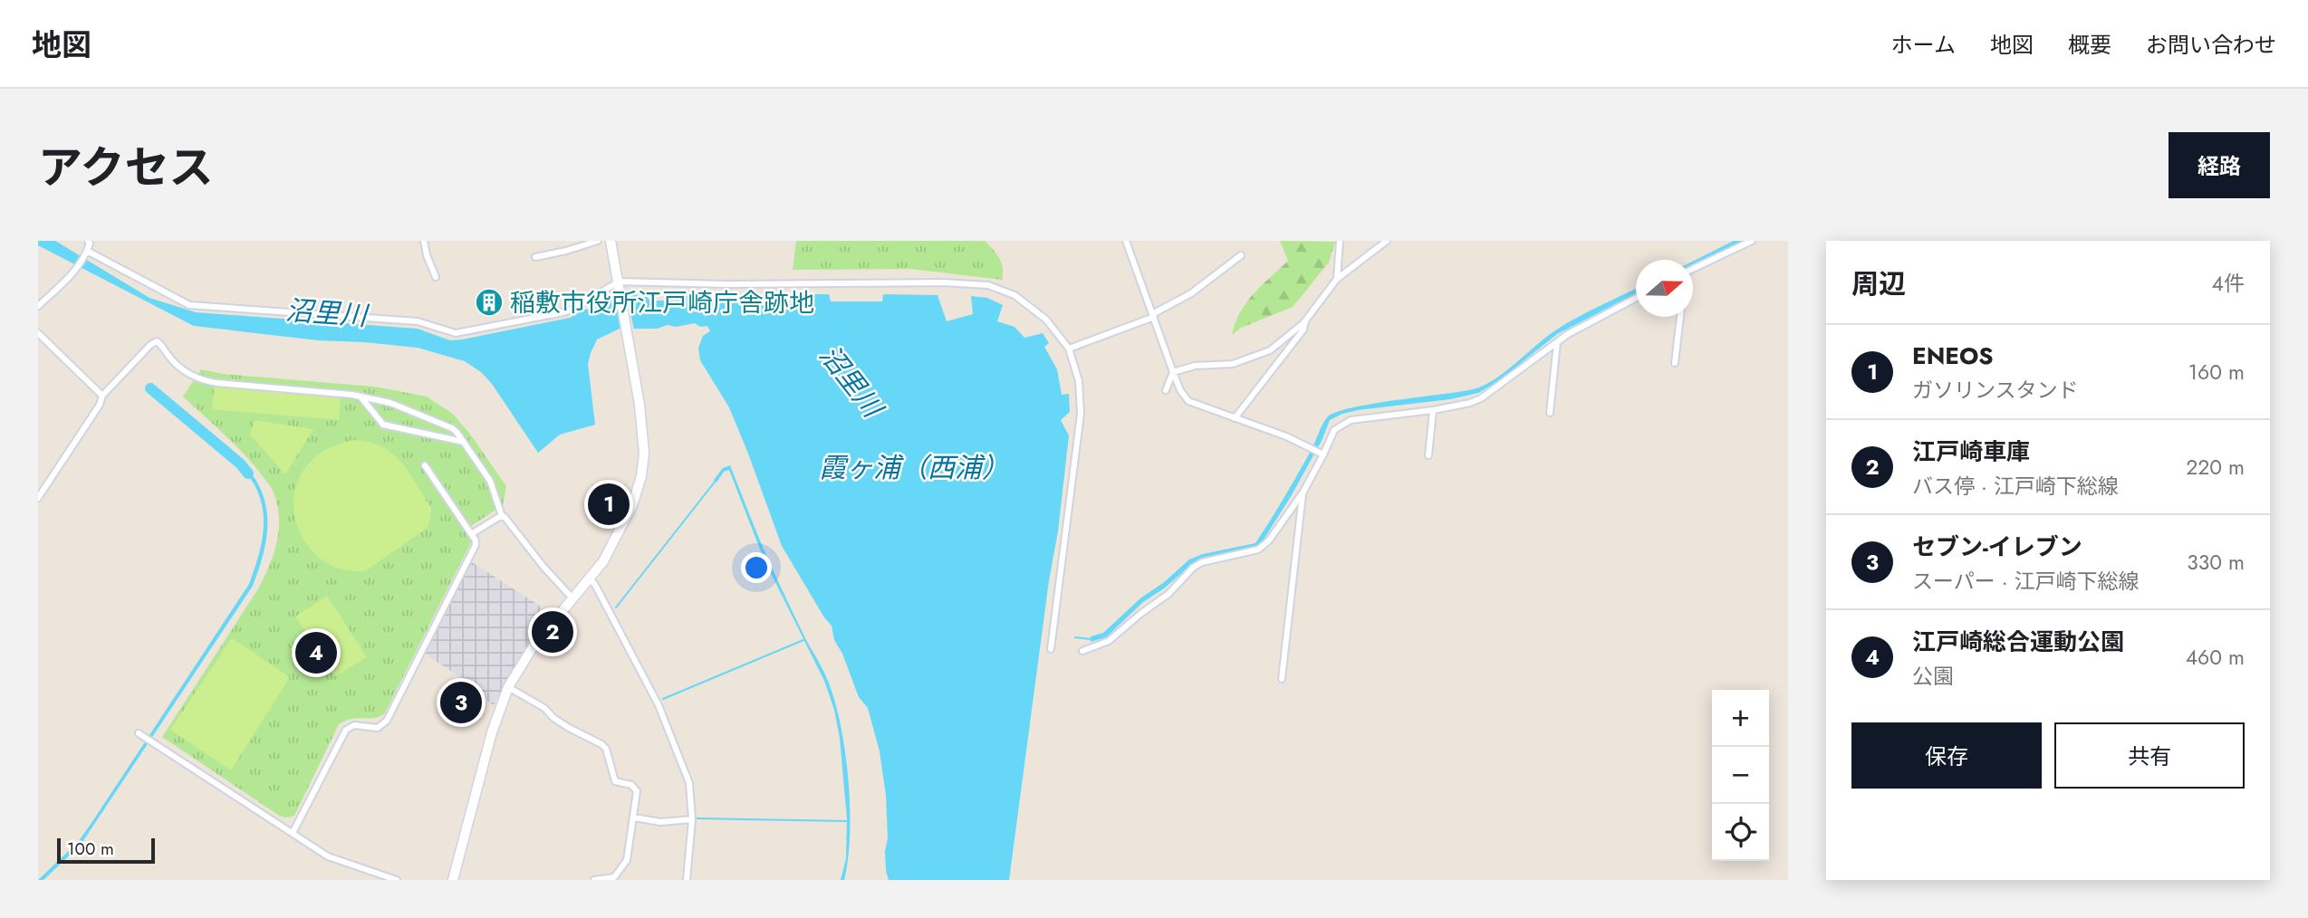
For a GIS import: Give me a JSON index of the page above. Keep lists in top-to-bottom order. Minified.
{"water":["沼里川","霞ヶ浦（西浦）"],"places":{"building":["稲敷市役所江戸崎庁舎跡地"]},"scale_bar":"100 m","north":"right","page":{"header":"地図","nav":["ホーム","地図","概要","お問い合わせ"],"title":"アクセス","buttons":["経路",["保存","共有"]],"heading":["周辺","4件"],"list":[{"mark":"1","name":"ENEOS","note":"ガソリンスタンド","value":"160 m"},{"mark":"2","name":"江戸崎車庫","note":"バス停 · 江戸崎下総線","value":"220 m"},{"mark":"3","name":"セブン-イレブン","note":"スーパー · 江戸崎下総線","value":"330 m"},{"mark":"4","name":"江戸崎総合運動公園","note":"公園","value":"460 m"}],"pins":["1","2","4","3"],"map_buttons":["+","−"],"scale":"100 m"}}
